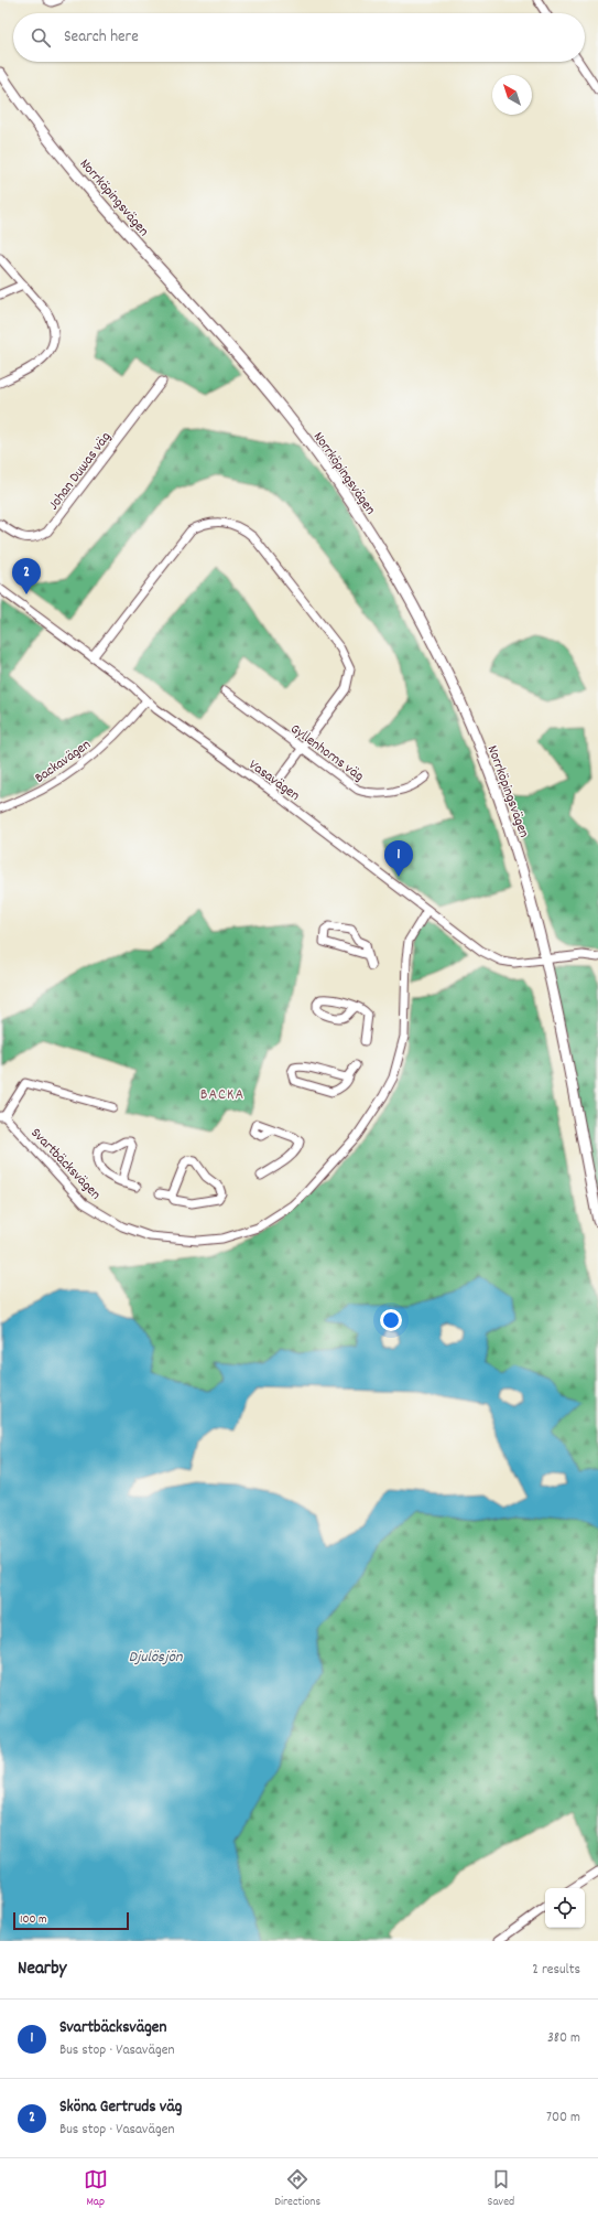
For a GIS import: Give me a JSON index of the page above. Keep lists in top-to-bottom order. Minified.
{"streets":{"main road":["Norrköpingsvägen"],"street":["Johan Duwas väg","Gyllenhorns väg","Backavägen","Vasavägen","Svartbäcksvägen"]},"crossings":[["Norrköpingsvägen","Vasavägen"],["Backavägen","Vasavägen"],["Vasavägen","Svartbäcksvägen"]],"districts":["BACKA"],"water":["Djulösjön"],"scale_bar":"100 m","north":"top left","page":{"search":"Search here","pins":["2","1"],"scale":"100 m","heading":["Nearby","2 results"],"list":[{"mark":"1","name":"Svartbäcksvägen","note":"Bus stop · Vasavägen","value":"380 m"},{"mark":"2","name":"Sköna Gertruds väg","note":"Bus stop · Vasavägen","value":"700 m"}],"nav":["Map","Directions","Saved"]}}
